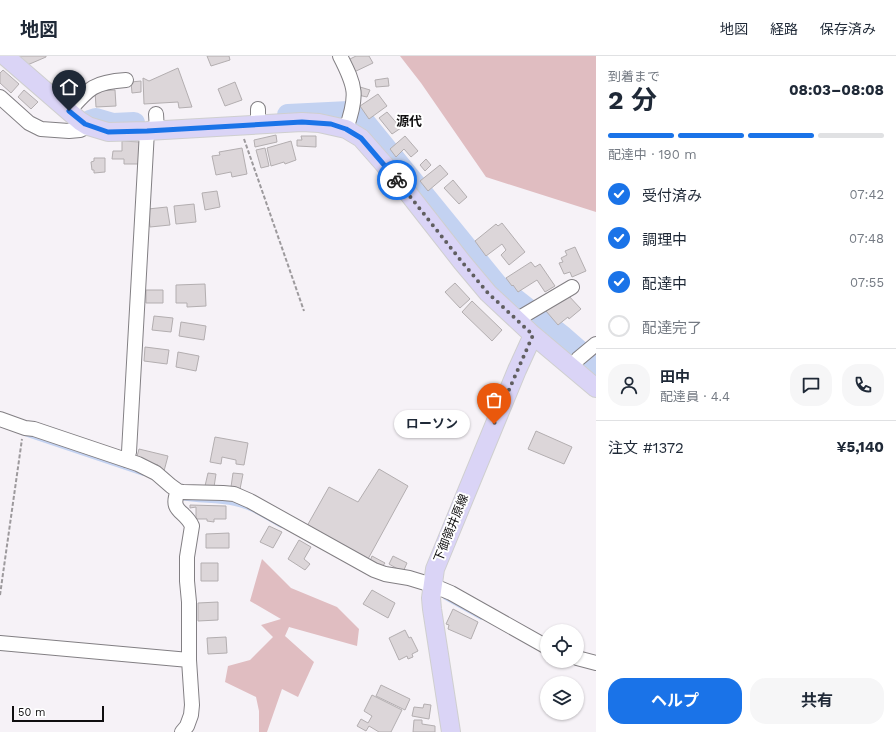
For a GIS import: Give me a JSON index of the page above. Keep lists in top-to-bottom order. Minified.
{"streets":{"main road":["下御領井原線"]},"districts":["源代"],"places":["ローソン"],"scale_bar":"50 m","page":{"header":"地図","nav":["地図","経路","保存済み"],"heading":["2 分","到着まで","08:03–08:08"],"panel":["田中","配達員 · 4.4","注文 #1372","¥5,140"],"bar":"配達中 · 190 m","list":[["受付済み","07:42"],["調理中","07:48"],["配達中","07:55"],"配達完了"],"bubble":"ローソン","buttons":["ヘルプ","共有"],"scale":"50 m"}}
